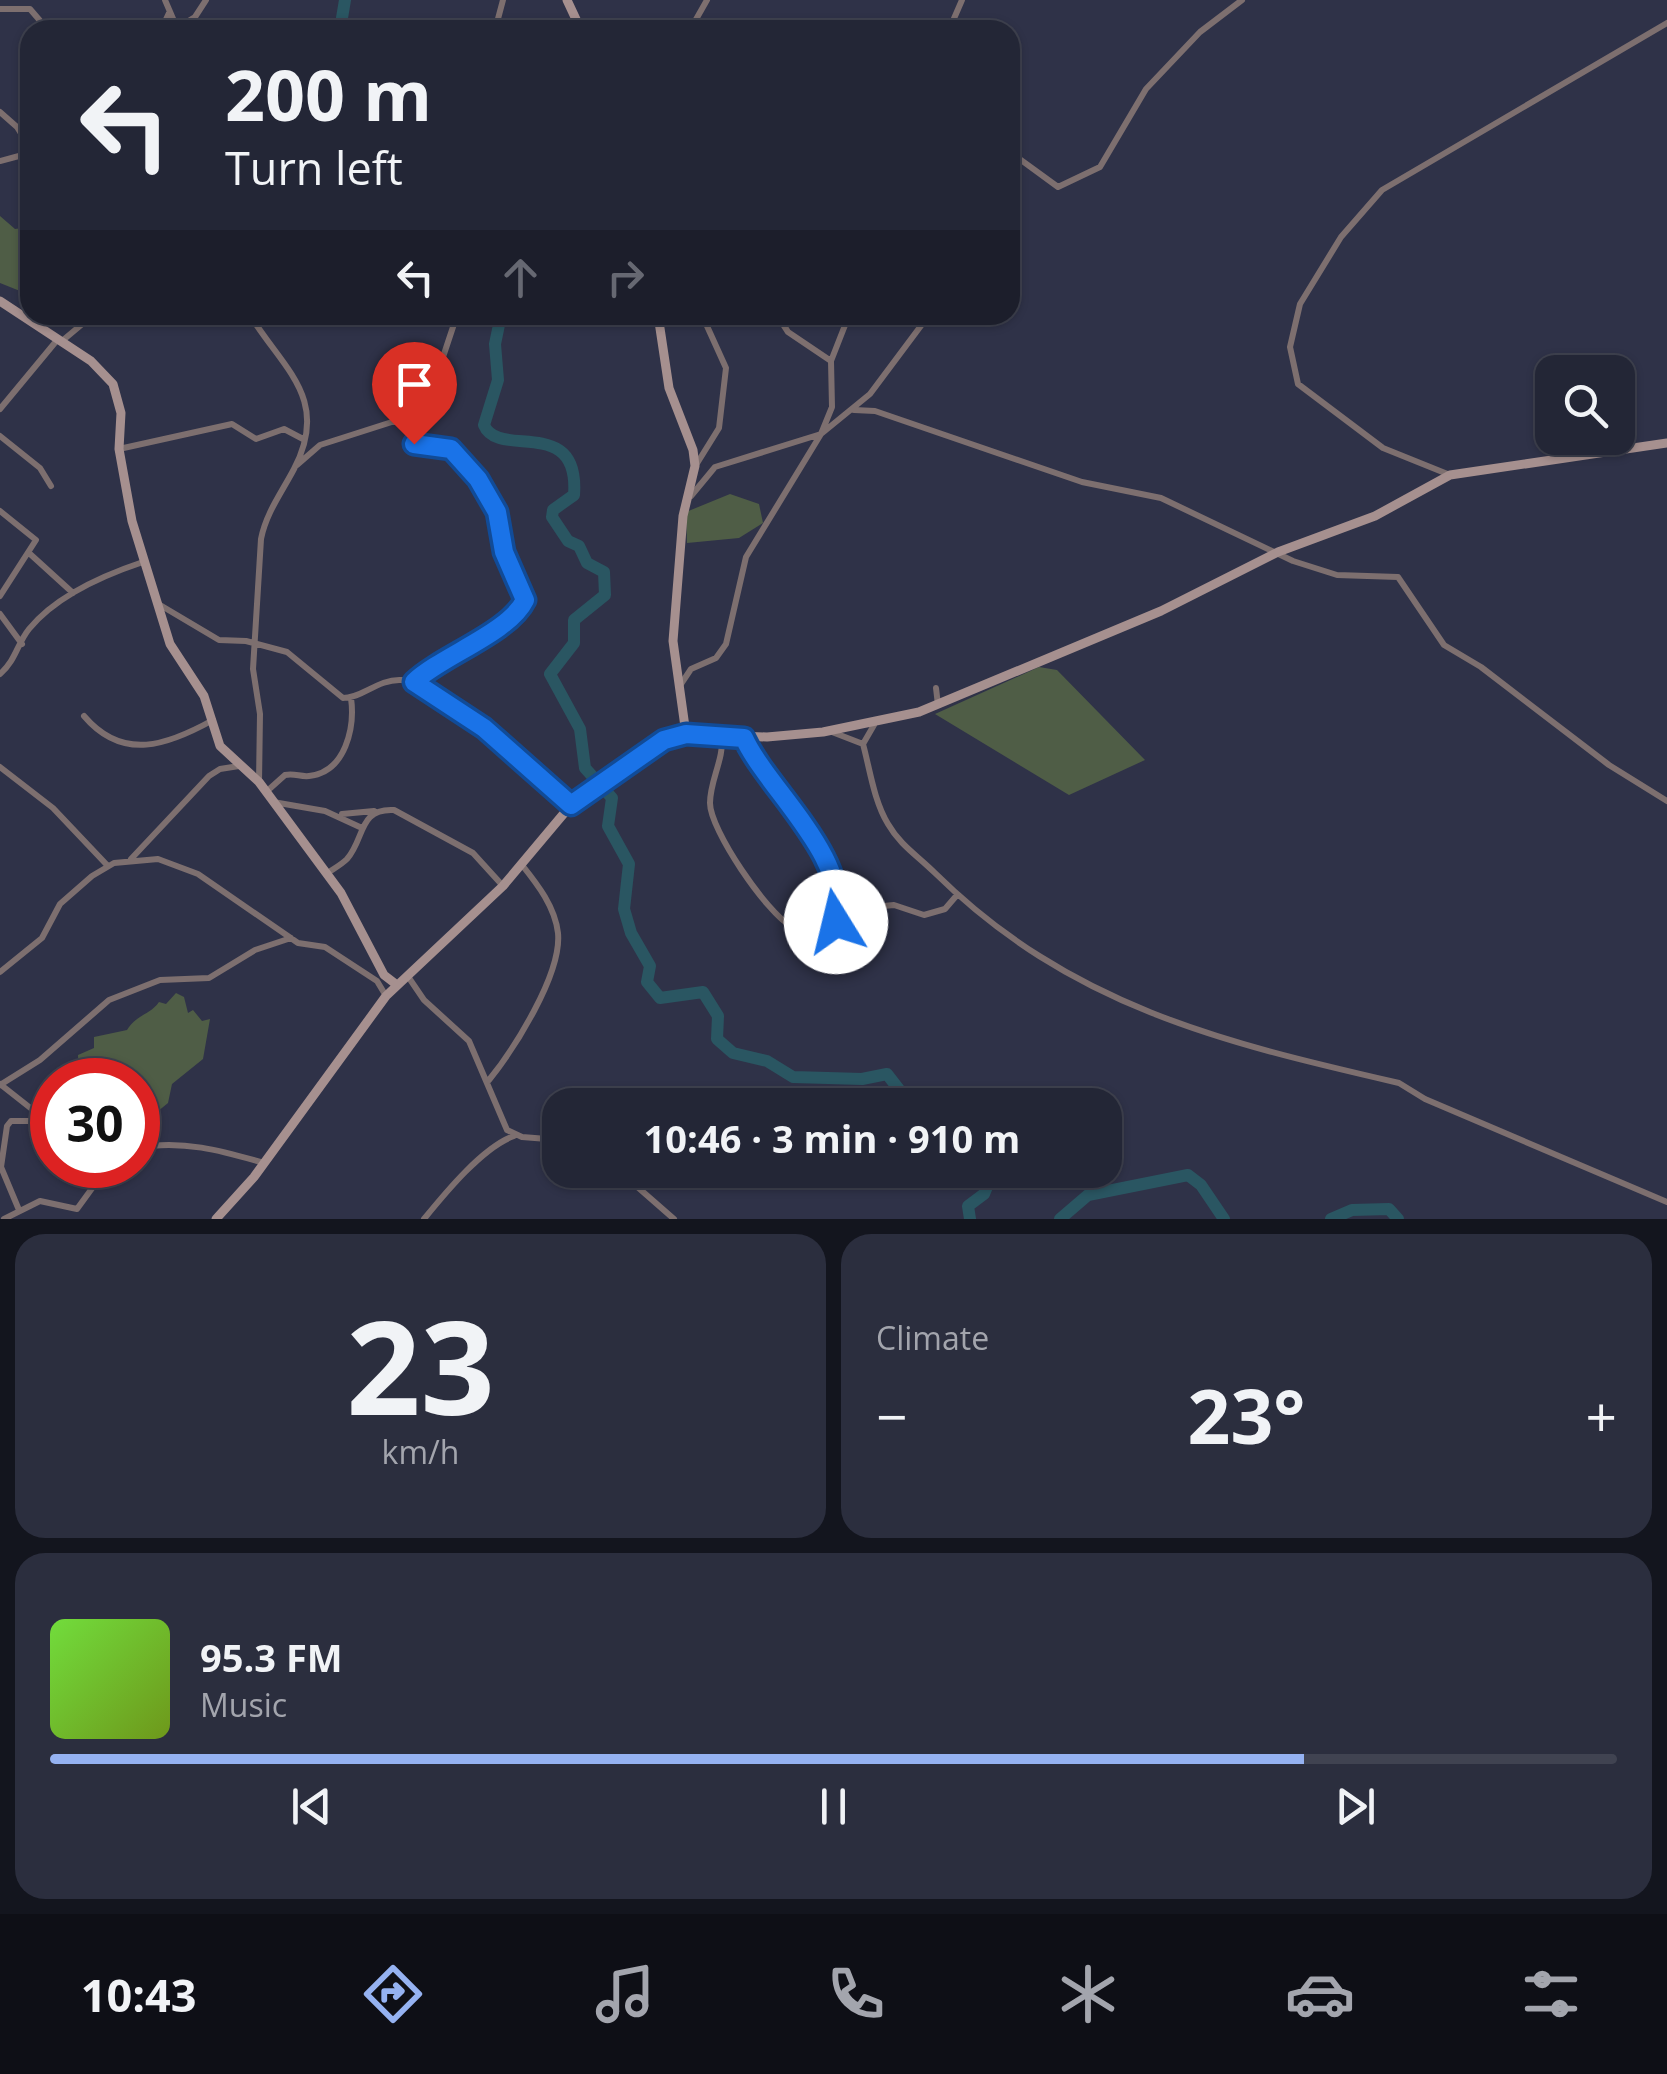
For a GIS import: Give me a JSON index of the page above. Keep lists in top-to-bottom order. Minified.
{"page":{"turn":["200 m","Turn left"],"limit":"30","trip":"10:46 · 3 min · 910 m","tile":[["23","km/h"],"Climate"],"heat":["−","23°","+"],"song":["95.3 FM","Music"],"tabs":"10:43"}}
